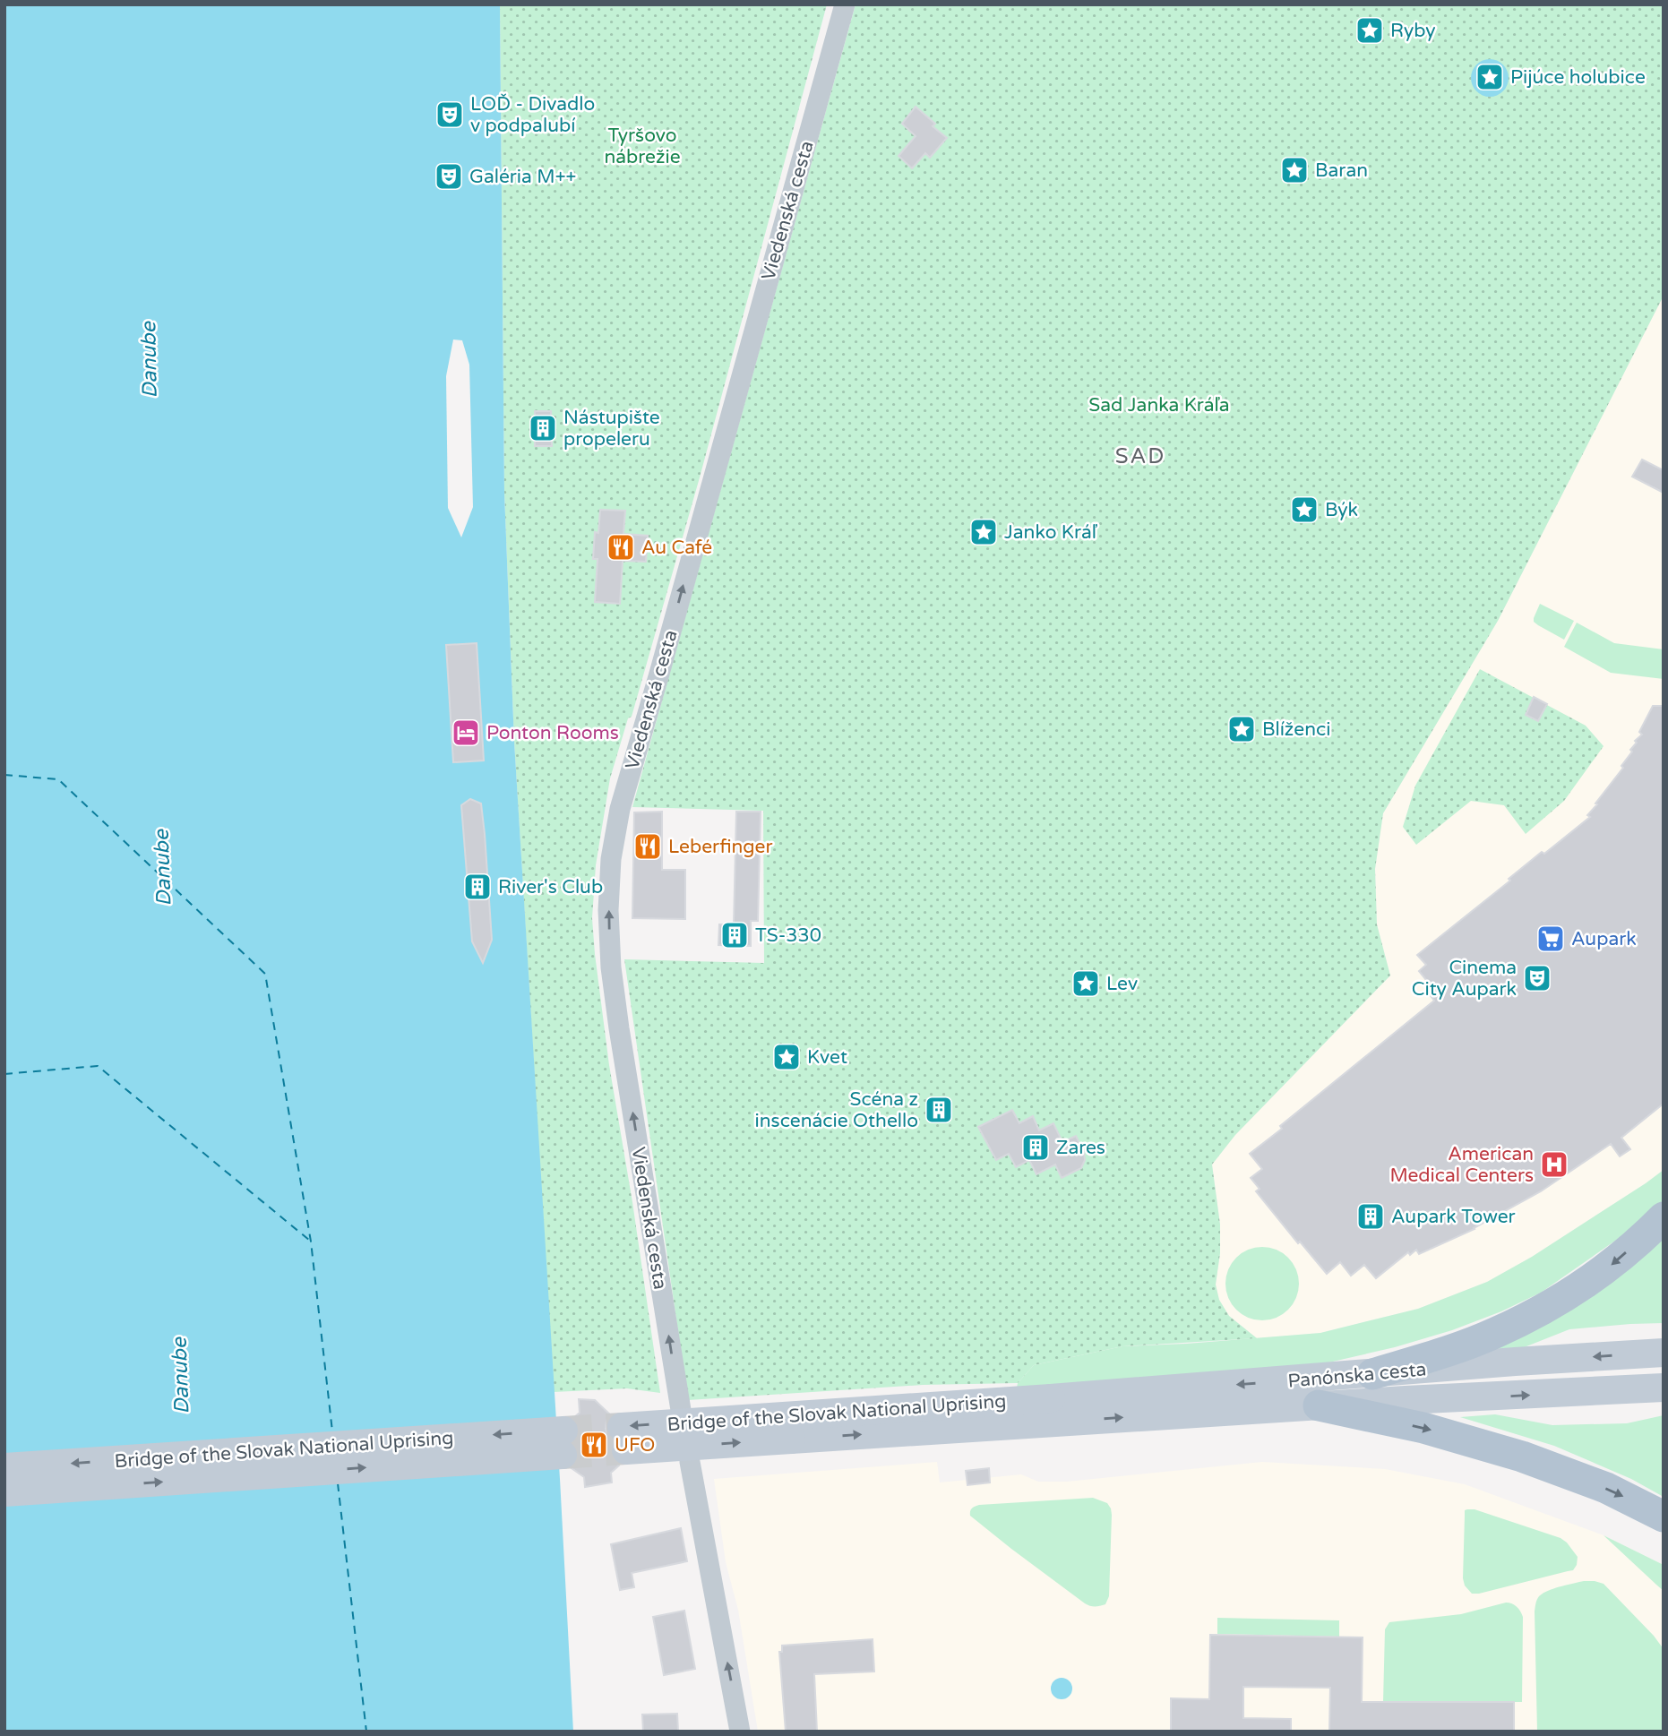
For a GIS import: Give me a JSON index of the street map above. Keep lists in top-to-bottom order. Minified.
{"streets":{"main road":["Panónska cesta","Bridge of the Slovak National Uprising"],"street":["Viedenská cesta"]},"crossings":[["Panónska cesta","Bridge of the Slovak National Uprising"]],"one_way":["Viedenská cesta"],"districts":["SAD"],"water":["Danube"],"parks":["Tyršovo nábrežie","Sad Janka Kráľa"],"places":{"place":["Ryby","Pijúce holubice","Baran","Býk","Janko Kráľ","Blíženci","Lev","Kvet"],"theatre":["LOĎ - Divadlo v podpalubí","Galéria M++","Cinema City Aupark"],"building":["Nástupište propeleru","River's Club","TS-330","Scéna z inscenácie Othello","Zares","Aupark Tower"],"restaurant":["Au Café","Leberfinger","UFO"],"hotel":["Ponton Rooms"],"supermarket":["Aupark"],"hospital":["American Medical Centers"]}}
